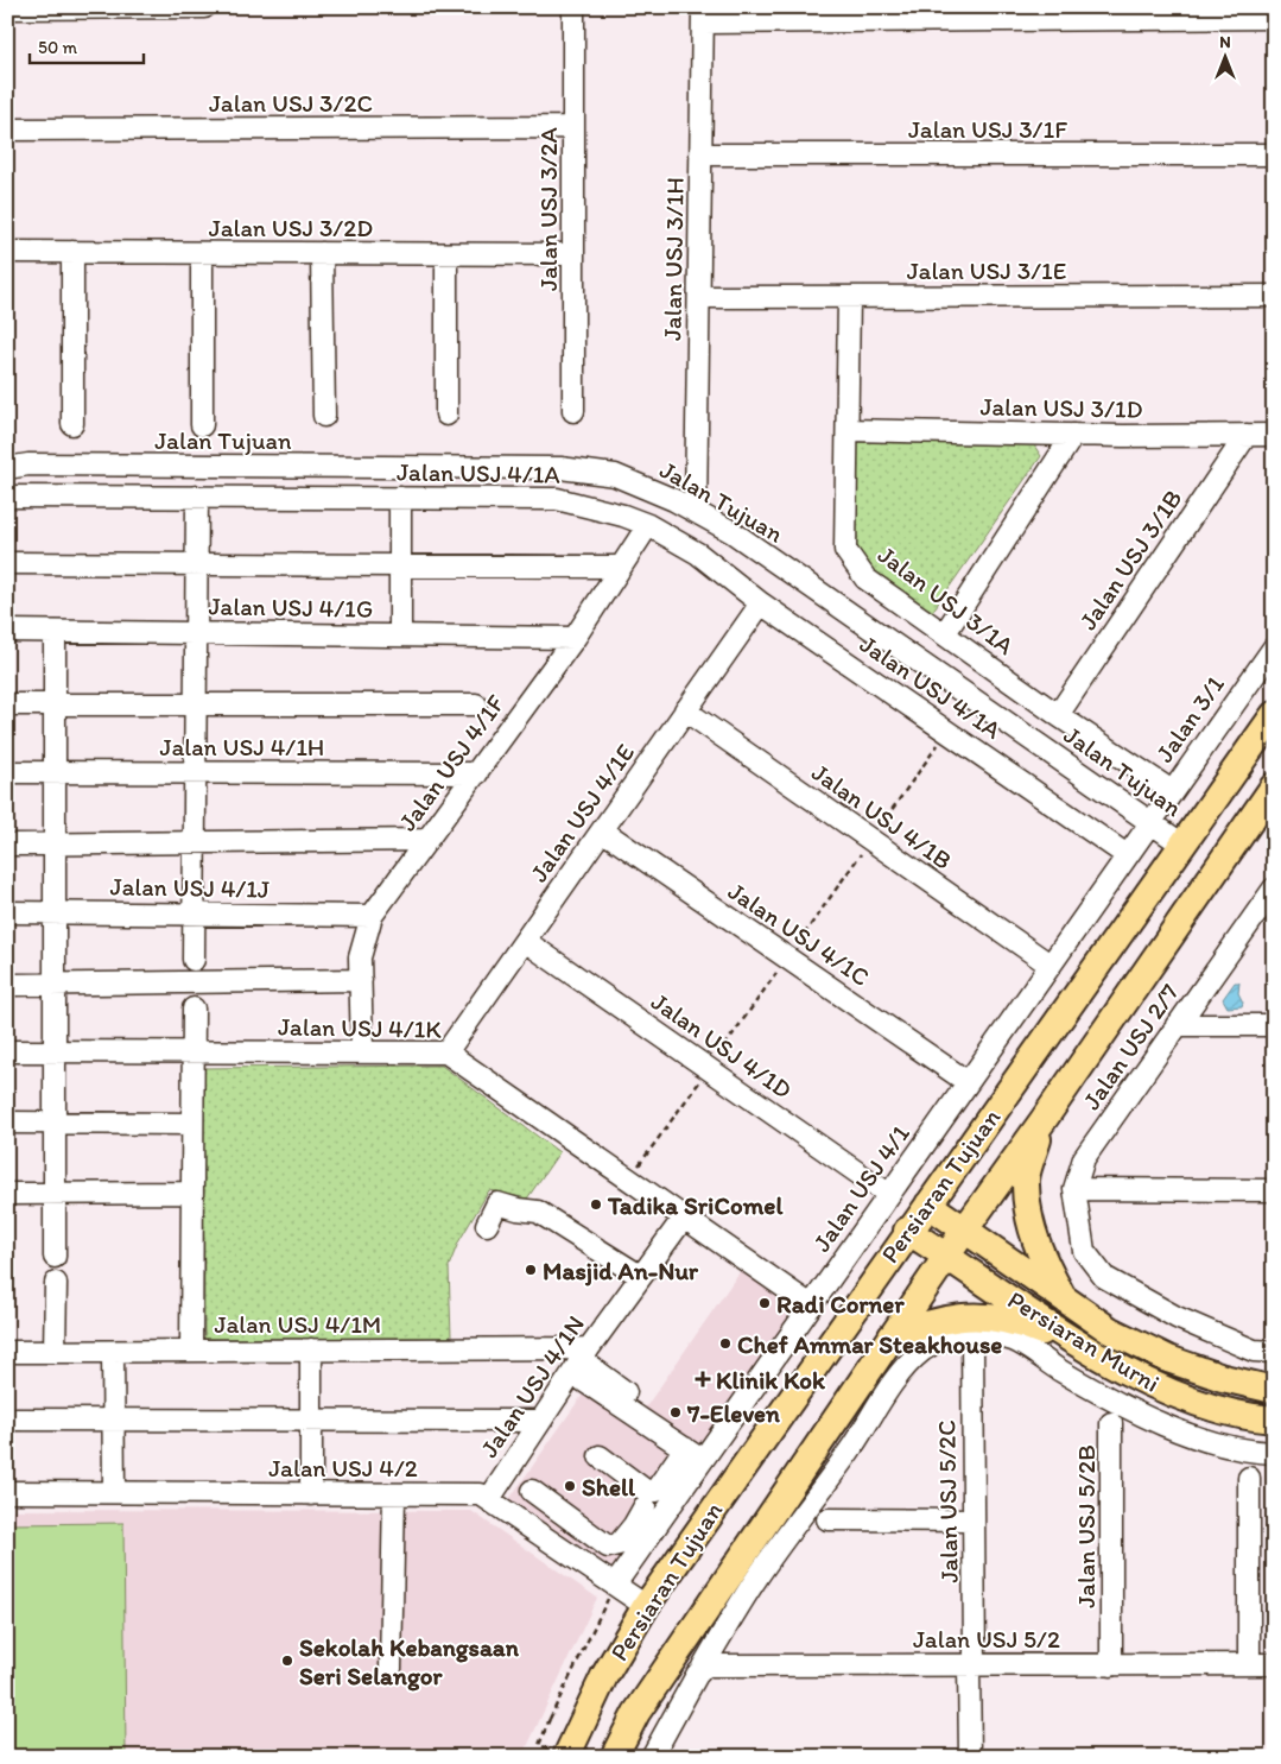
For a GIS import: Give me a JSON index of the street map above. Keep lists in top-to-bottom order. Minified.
{"streets":{"main road":["Persiaran Tujuan","Persiaran Murni"],"street":["Jalan USJ 3/2C","Jalan USJ 3/1F","Jalan USJ 3/2A","Jalan USJ 3/2D","Jalan USJ 3/1H","Jalan USJ 3/1E","Jalan USJ 3/1D","Jalan Tujuan","Jalan USJ 4/1A","Jalan USJ 3/1B","Jalan USJ 3/1A","Jalan USJ 4/1G","Jalan 3/1","Jalan USJ 4/1H","Jalan USJ 4/1F","Jalan USJ 4/1E","Jalan USJ 4/1B","Jalan USJ 4/1J","Jalan USJ 4/1C","Jalan USJ 4/1K","Jalan USJ 4/1D","Jalan USJ 2/7","Jalan USJ 4/1","Jalan USJ 4/1M","Jalan USJ 4/1N","Jalan USJ 4/2","Jalan USJ 5/2C","Jalan USJ 5/2B","Jalan USJ 5/2"]},"crossings":[["Jalan USJ 3/2C","Jalan USJ 3/2A"],["Jalan USJ 3/1F","Jalan USJ 3/1H"],["Jalan USJ 3/2A","Jalan USJ 3/2D"],["Jalan USJ 3/1H","Jalan USJ 3/1E"],["Jalan USJ 3/1H","Jalan Tujuan"],["Jalan USJ 3/1E","Jalan USJ 3/1A"],["Jalan USJ 3/1D","Jalan USJ 3/1B"],["Jalan USJ 3/1D","Jalan USJ 3/1A"],["Jalan Tujuan","Jalan 3/1"],["Jalan Tujuan","Persiaran Tujuan"],["Jalan Tujuan","Jalan USJ 4/1"],["Jalan USJ 4/1A","Jalan USJ 4/1F"],["Jalan USJ 4/1A","Jalan USJ 4/1E"],["Jalan USJ 4/1A","Jalan USJ 4/1"],["Jalan USJ 3/1B","Jalan USJ 3/1A"],["Jalan USJ 3/1A","Jalan 3/1"],["Jalan USJ 4/1G","Jalan USJ 4/1F"],["Jalan 3/1","Jalan USJ 4/1"],["Jalan USJ 4/1H","Jalan USJ 4/1F"],["Jalan USJ 4/1F","Jalan USJ 4/1J"],["Jalan USJ 4/1F","Jalan USJ 4/1K"],["Jalan USJ 4/1E","Jalan USJ 4/1B"],["Jalan USJ 4/1E","Jalan USJ 4/1C"],["Jalan USJ 4/1E","Jalan USJ 4/1K"],["Jalan USJ 4/1E","Jalan USJ 4/1D"],["Jalan USJ 4/1B","Jalan USJ 4/1"],["Jalan USJ 4/1C","Jalan USJ 4/1"],["Jalan USJ 4/1K","Jalan USJ 4/1"],["Jalan USJ 4/1K","Jalan USJ 4/1N"],["Jalan USJ 4/1D","Jalan USJ 4/1"],["Persiaran Tujuan","Persiaran Murni"],["Persiaran Tujuan","Jalan USJ 4/2"],["Jalan USJ 4/1","Jalan USJ 4/2"],["Jalan USJ 4/1M","Jalan USJ 4/1N"],["Jalan USJ 4/1N","Jalan USJ 4/2"],["Jalan USJ 5/2C","Jalan USJ 5/2"],["Jalan USJ 5/2B","Jalan USJ 5/2"]],"places":{"other":["Tadika SriComel","Masjid An-Nur","Radi Corner","Chef Ammar Steakhouse","7-Eleven","Shell","Sekolah Kebangsaan Seri Selangor"],"health":["Klinik Kok"]},"scale_bar":"50 m","north":"top"}
